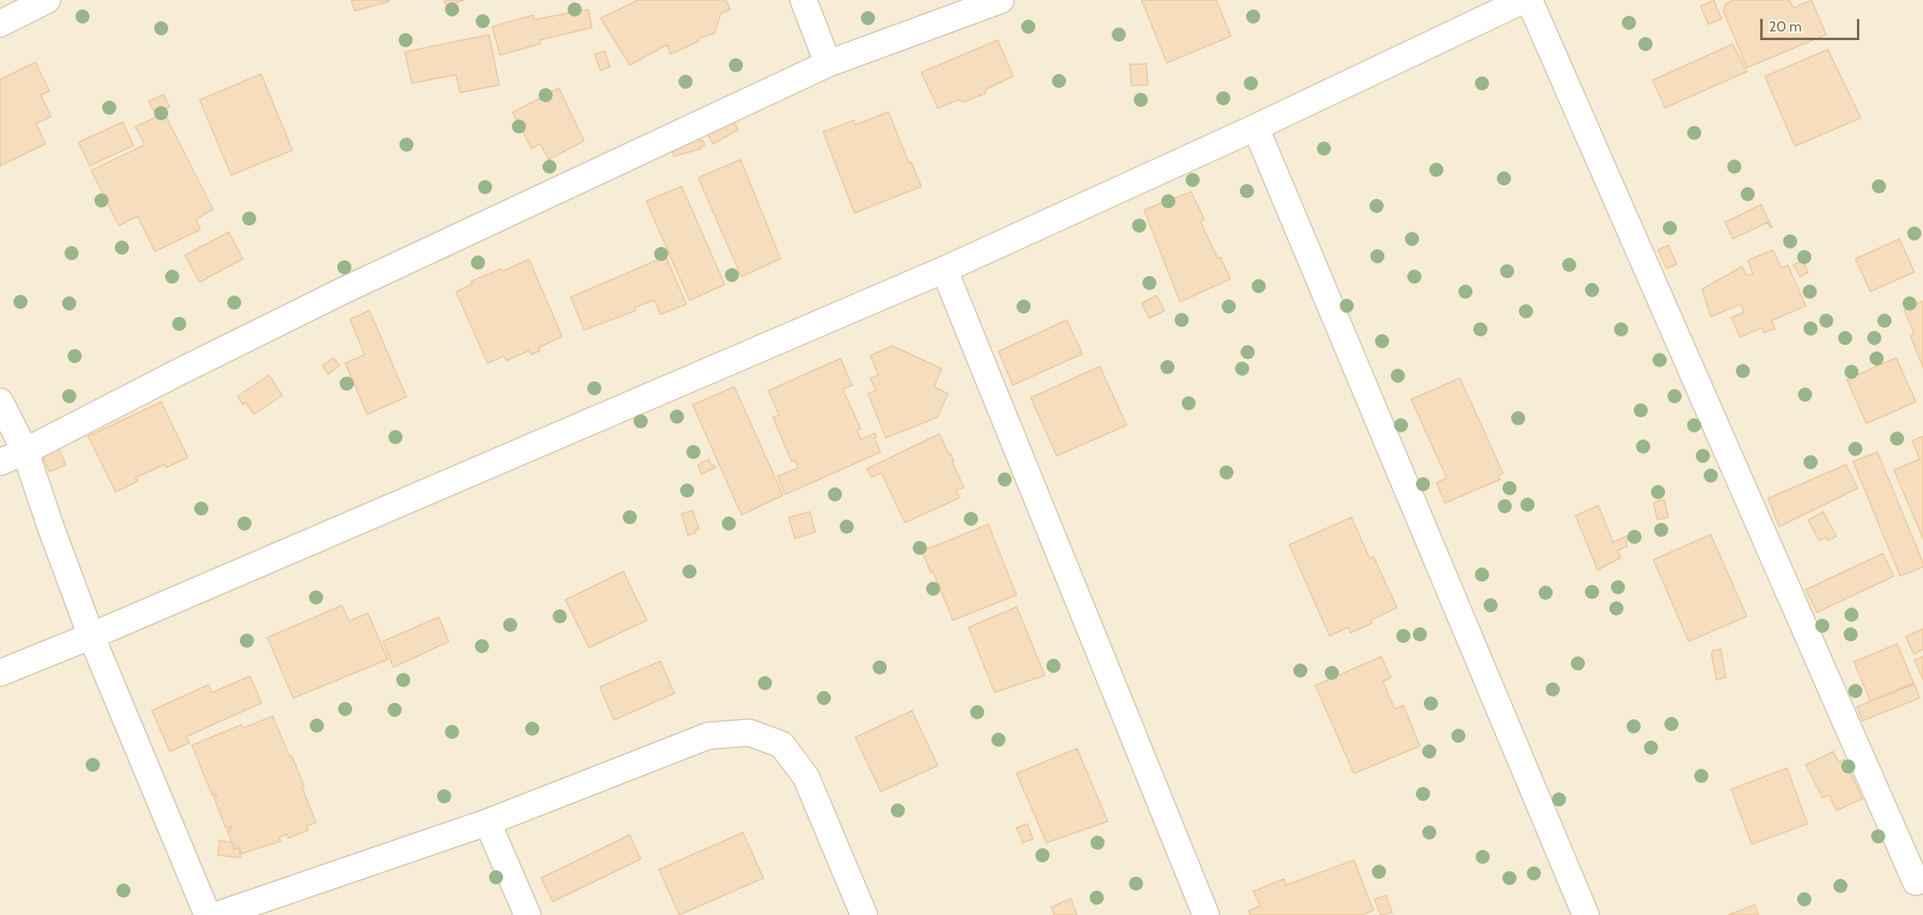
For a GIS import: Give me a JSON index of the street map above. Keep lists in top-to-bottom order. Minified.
{"scale_bar":"20 m"}
